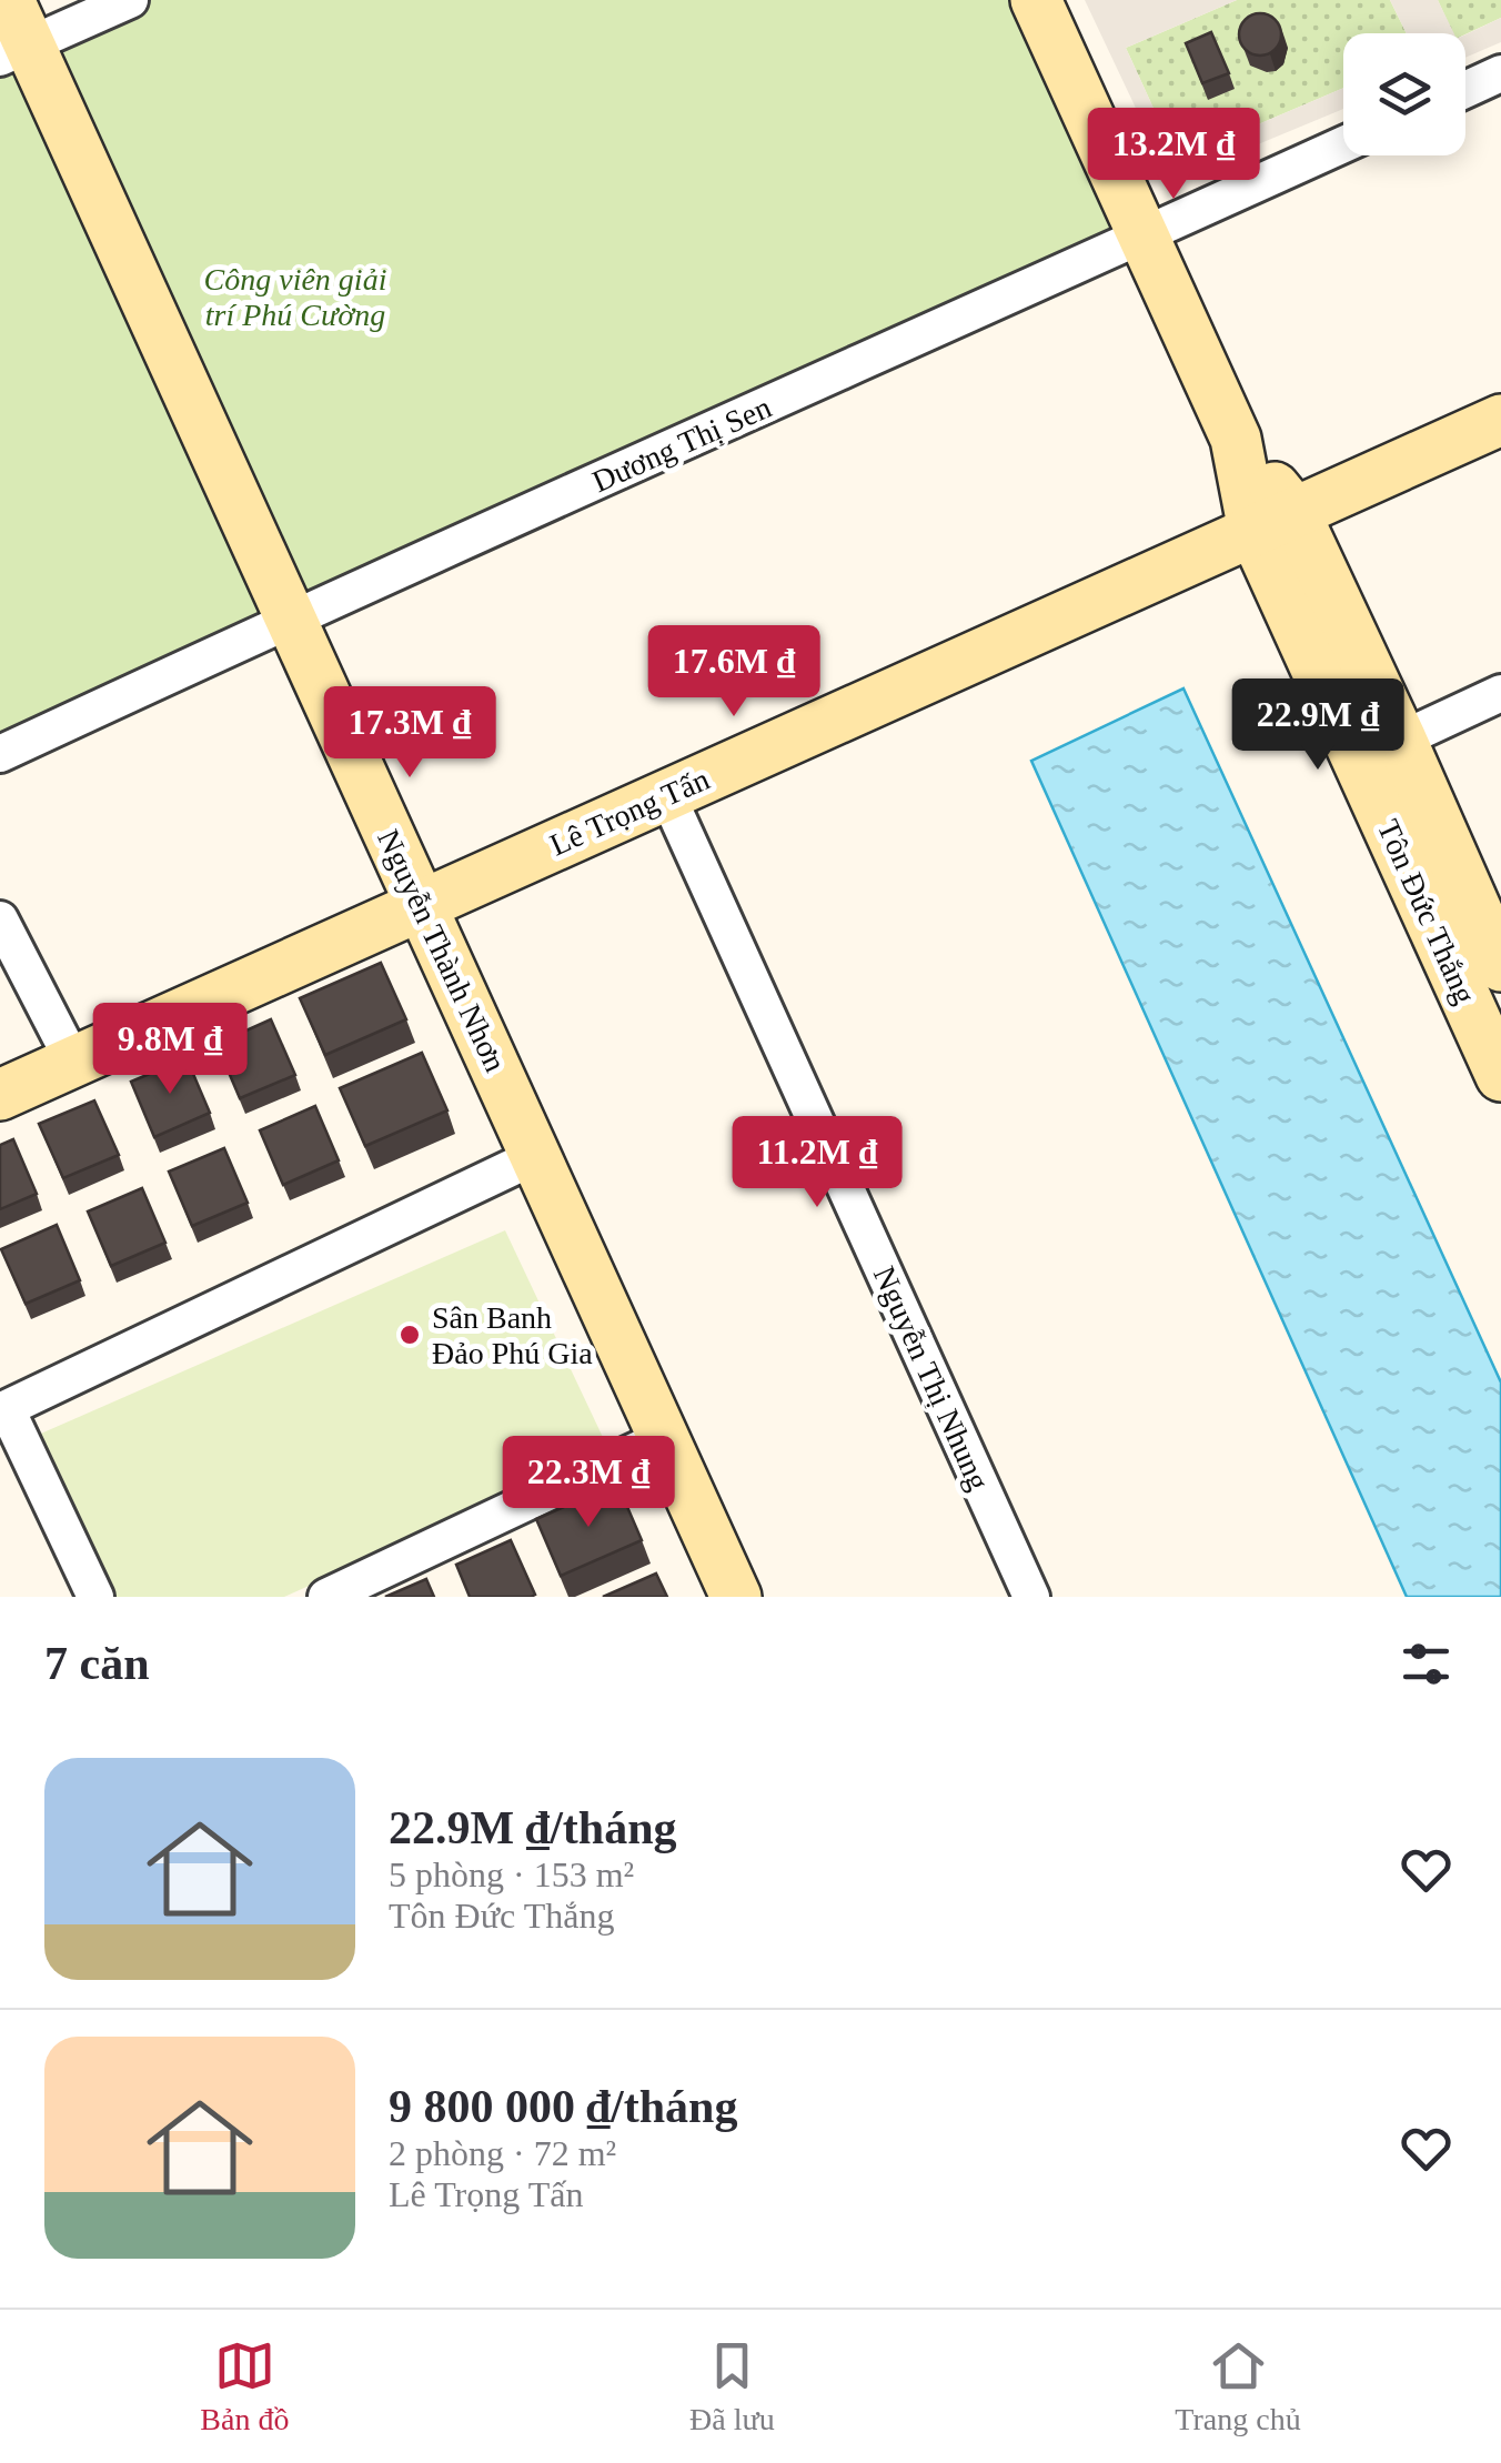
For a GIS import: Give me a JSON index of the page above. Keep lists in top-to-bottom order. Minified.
{"streets":{"street":["Dương Thị Sen","Lê Trọng Tấn","Tôn Đức Thắng","Nguyễn Thành Nhơn","Nguyễn Thị Nhung"]},"crossings":[["Dương Thị Sen","Tôn Đức Thắng"],["Dương Thị Sen","Nguyễn Thành Nhơn"],["Lê Trọng Tấn","Tôn Đức Thắng"],["Lê Trọng Tấn","Nguyễn Thành Nhơn"],["Lê Trọng Tấn","Nguyễn Thị Nhung"]],"parks":["Công viên giải trí Phú Cường"],"places":["Sân Banh Đảo Phú Gia"],"page":{"price":["13.2M ₫","17.6M ₫","22.9M ₫","17.3M ₫","9.8M ₫","11.2M ₫","22.3M ₫"],"heading":"7 căn","list":[{"name":"22.9M ₫/tháng","note":"5 phòng · 153 m² · Tôn Đức Thắng"},{"name":"9 800 000 ₫/tháng","note":"2 phòng · 72 m² · Lê Trọng Tấn"}],"tabs":["Bản đồ","Đã lưu","Trang chủ"]}}
